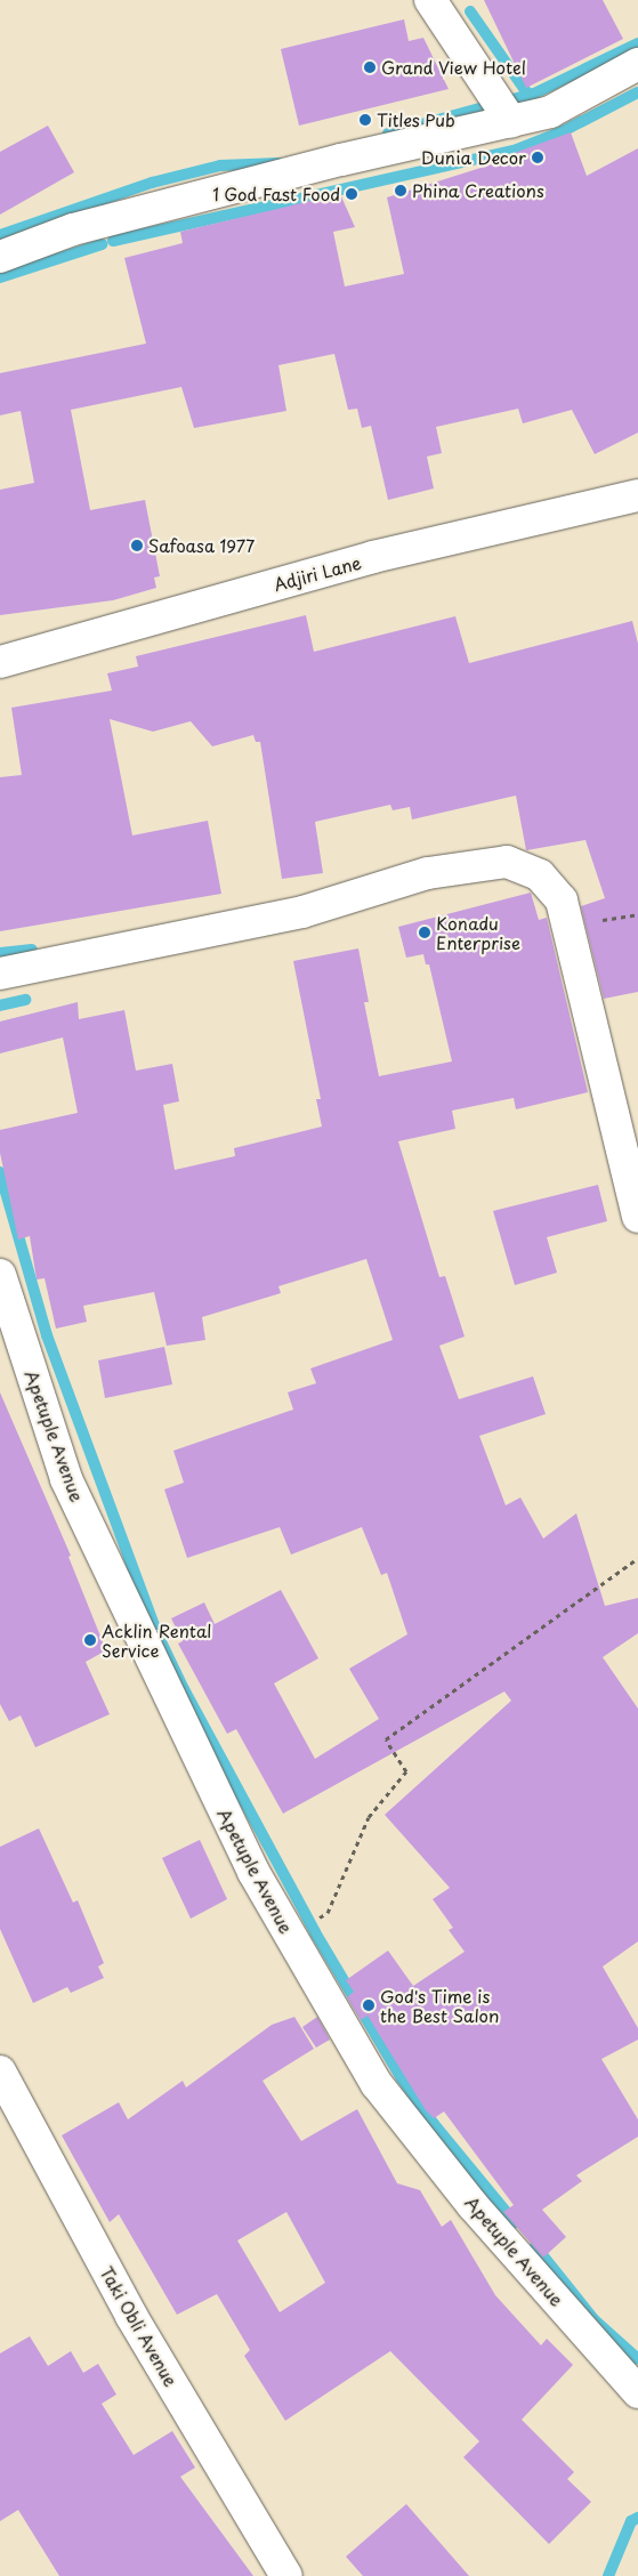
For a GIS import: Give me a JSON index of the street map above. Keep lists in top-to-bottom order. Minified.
{"streets":{"street":["Adjiri Lane","Apetuple Avenue","Taki Obli Avenue"]},"places":["Grand View Hotel","Titles Pub","Dunia Decor","Phina Creations","1 God Fast Food","Safoasa 1977","Konadu Enterprise","Acklin Rental Service","God's Time is the Best Salon"]}
